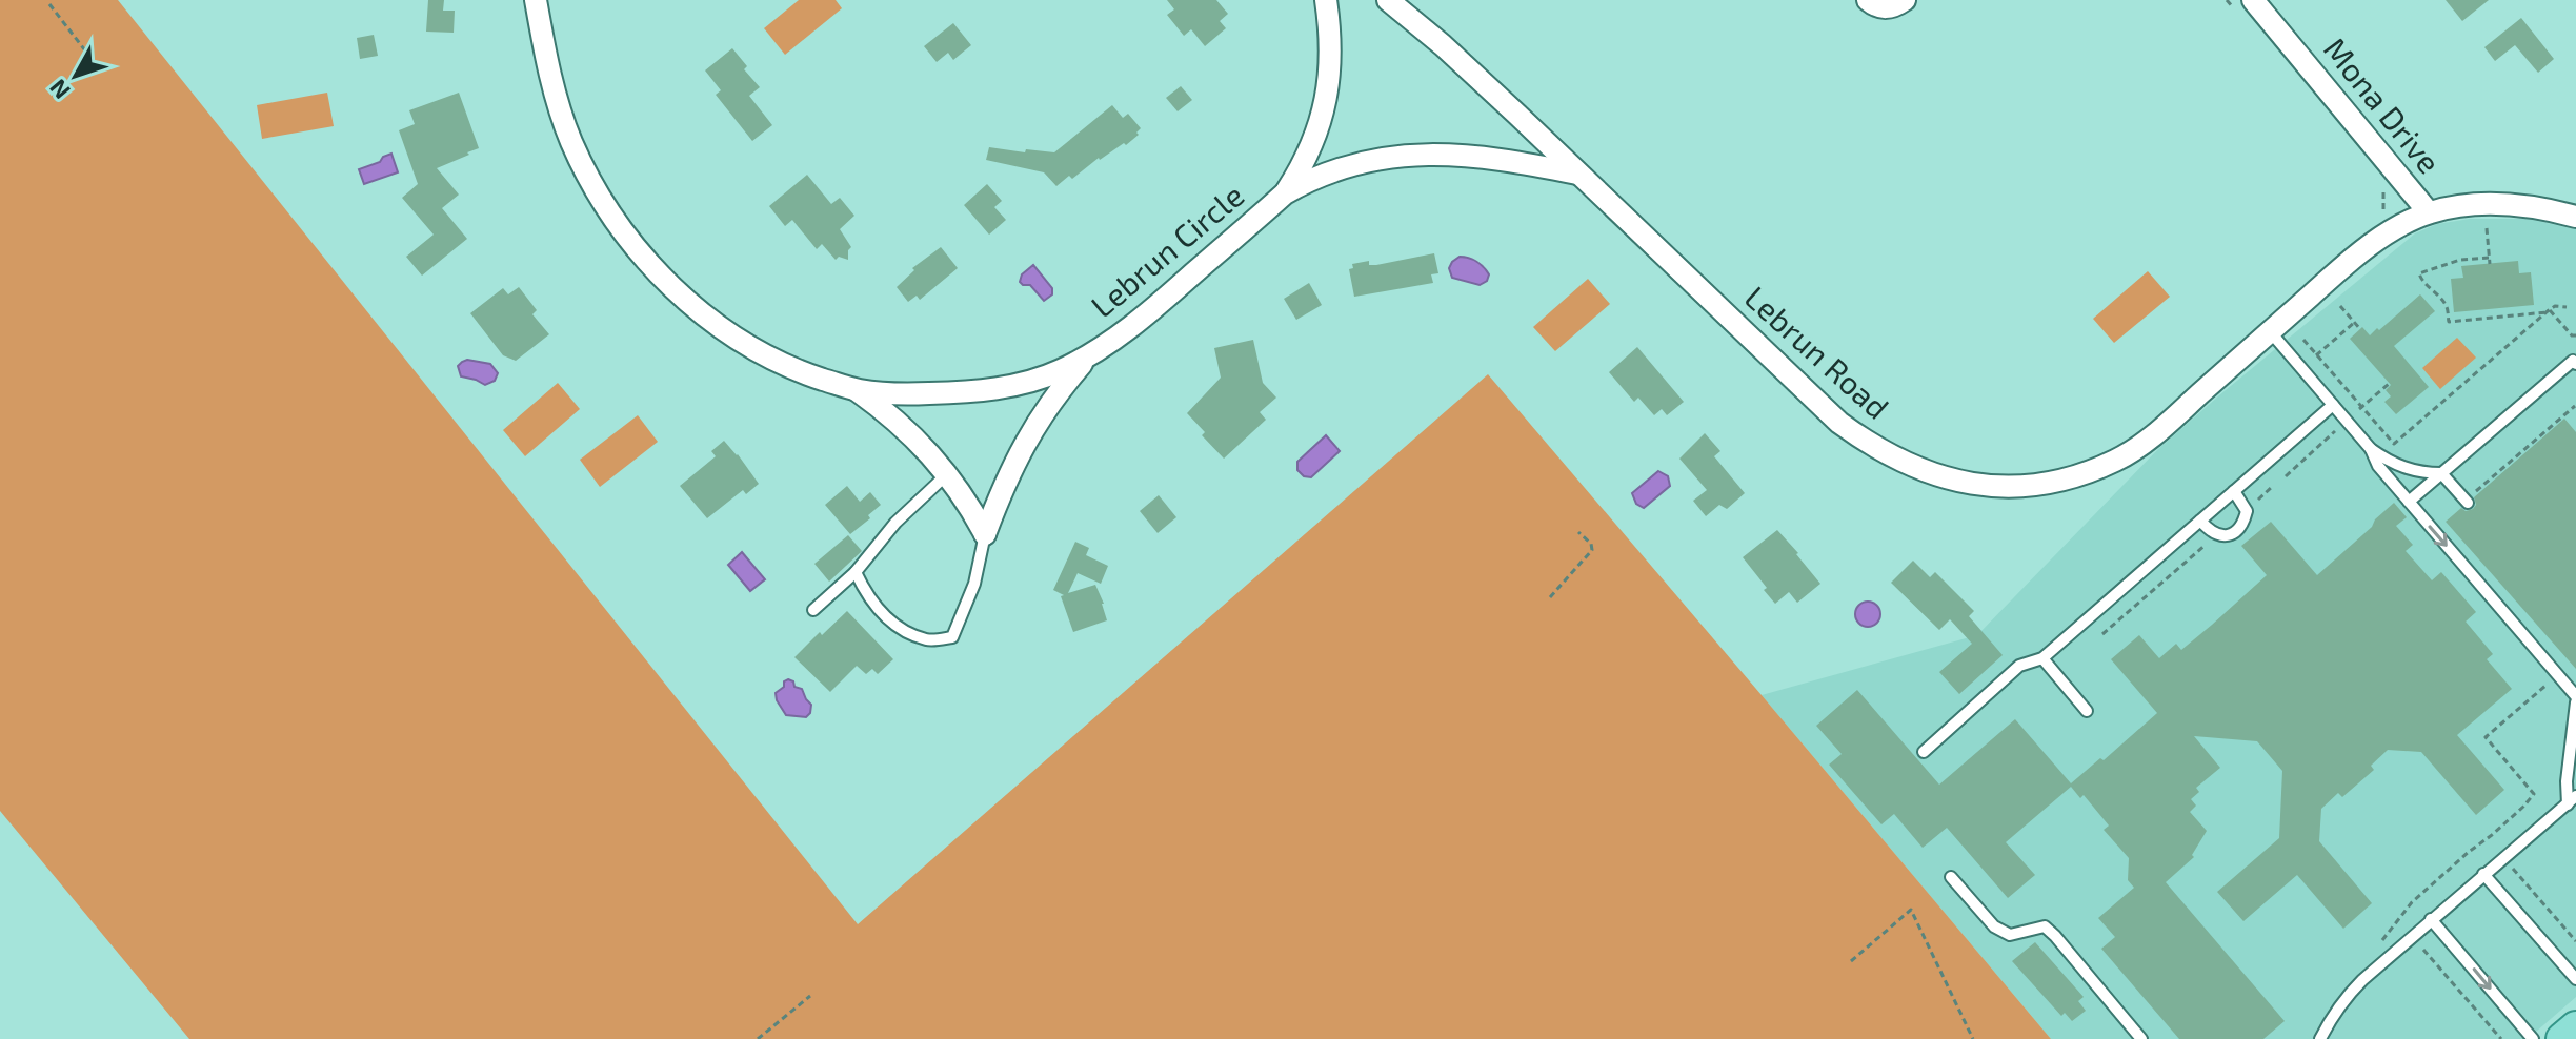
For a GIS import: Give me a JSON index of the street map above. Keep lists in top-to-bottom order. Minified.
{"streets":{"street":["Mona Drive","Lebrun Circle","Lebrun Road"]},"crossings":[["Mona Drive","Lebrun Road"],["Lebrun Circle","Lebrun Road"]],"north":"bottom left"}
